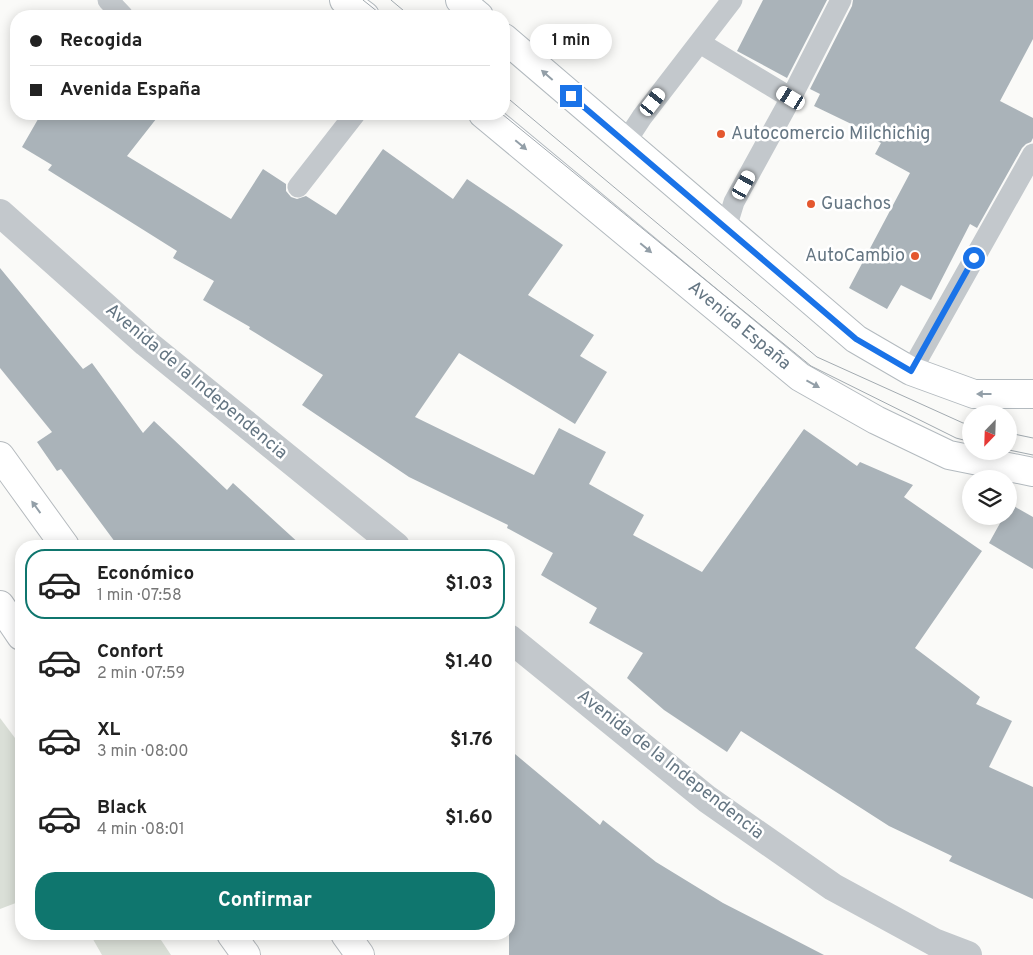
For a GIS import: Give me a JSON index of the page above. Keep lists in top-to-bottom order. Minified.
{"streets":{"main road":["Avenida España"],"street":["Avenida de la Independencia"]},"places":["Autocomercio Milchichig","Guachos","AutoCambio"],"north":"bottom left","page":{"banner":["Recogida","Avenida España"],"bubble":"1 min","list":[{"name":"Económico","note":"1 min · 07:58","value":"$1.03"},{"name":"Confort","note":"2 min · 07:59","value":"$1.40"},{"name":"XL","note":"3 min · 08:00","value":"$1.76"},{"name":"Black","note":"4 min · 08:01","value":"$1.60"}],"buttons":"Confirmar"}}
